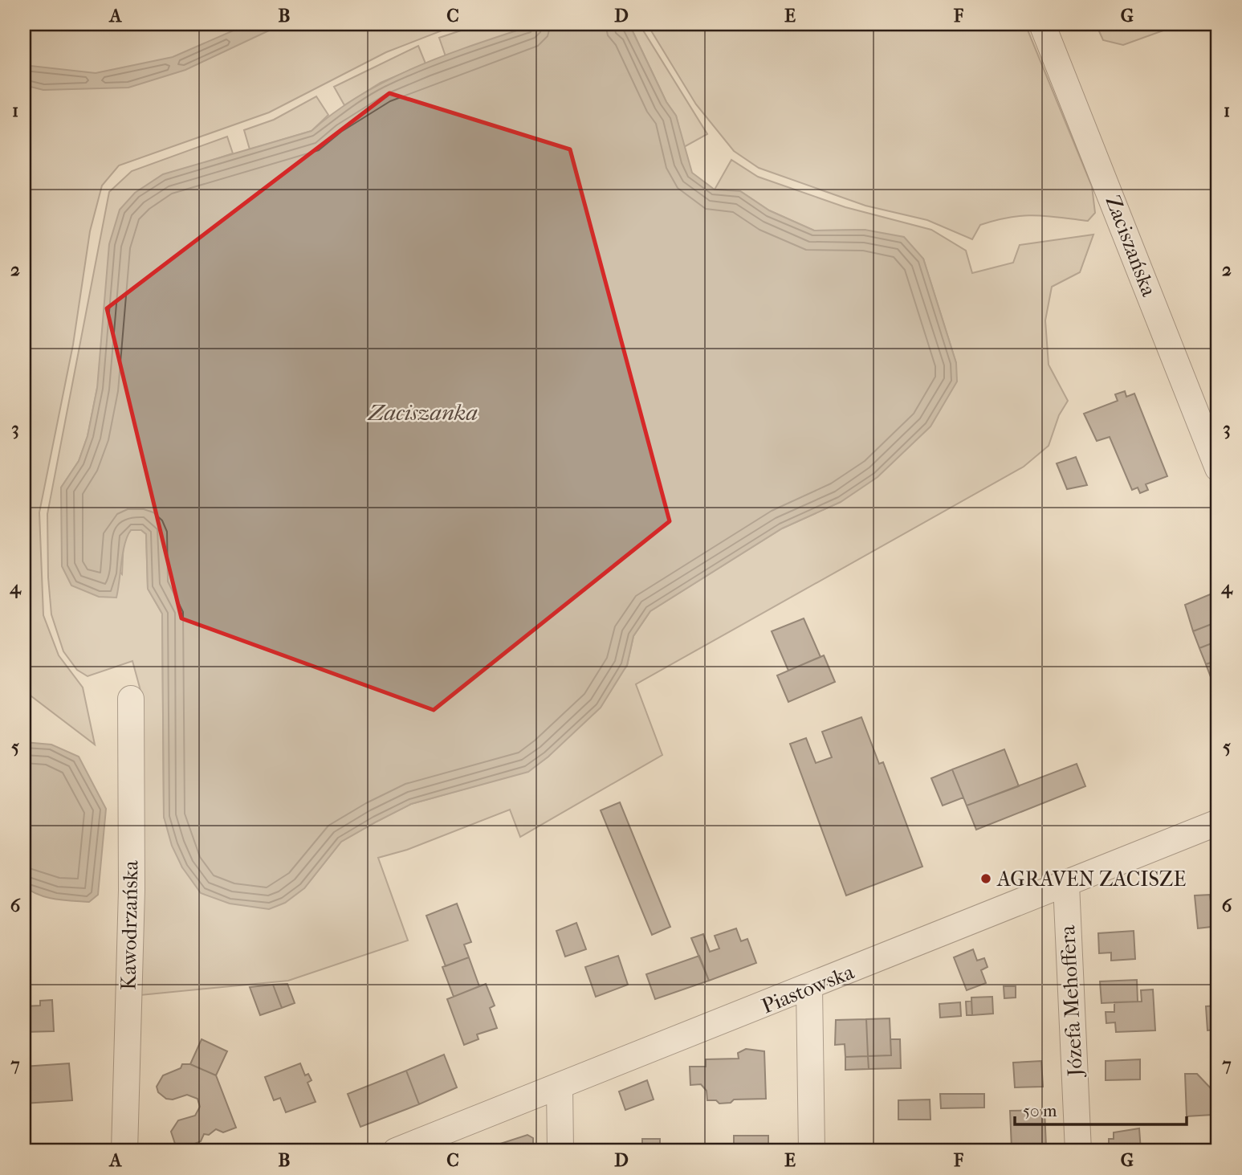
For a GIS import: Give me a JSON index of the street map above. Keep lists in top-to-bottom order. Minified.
{"streets":{"street":["Zaciszańska","Kawodrzańska","Piastowska","Józefa Mehoffera"]},"crossings":[["Piastowska","Józefa Mehoffera"]],"water":["Zaciszanka"],"places":["AGRAVEN ZACISZE"],"scale_bar":"50 m","grid":{"columns":["A","B","C","D","E","F","G"],"rows":["1","2","3","4","5","6","7"]}}
